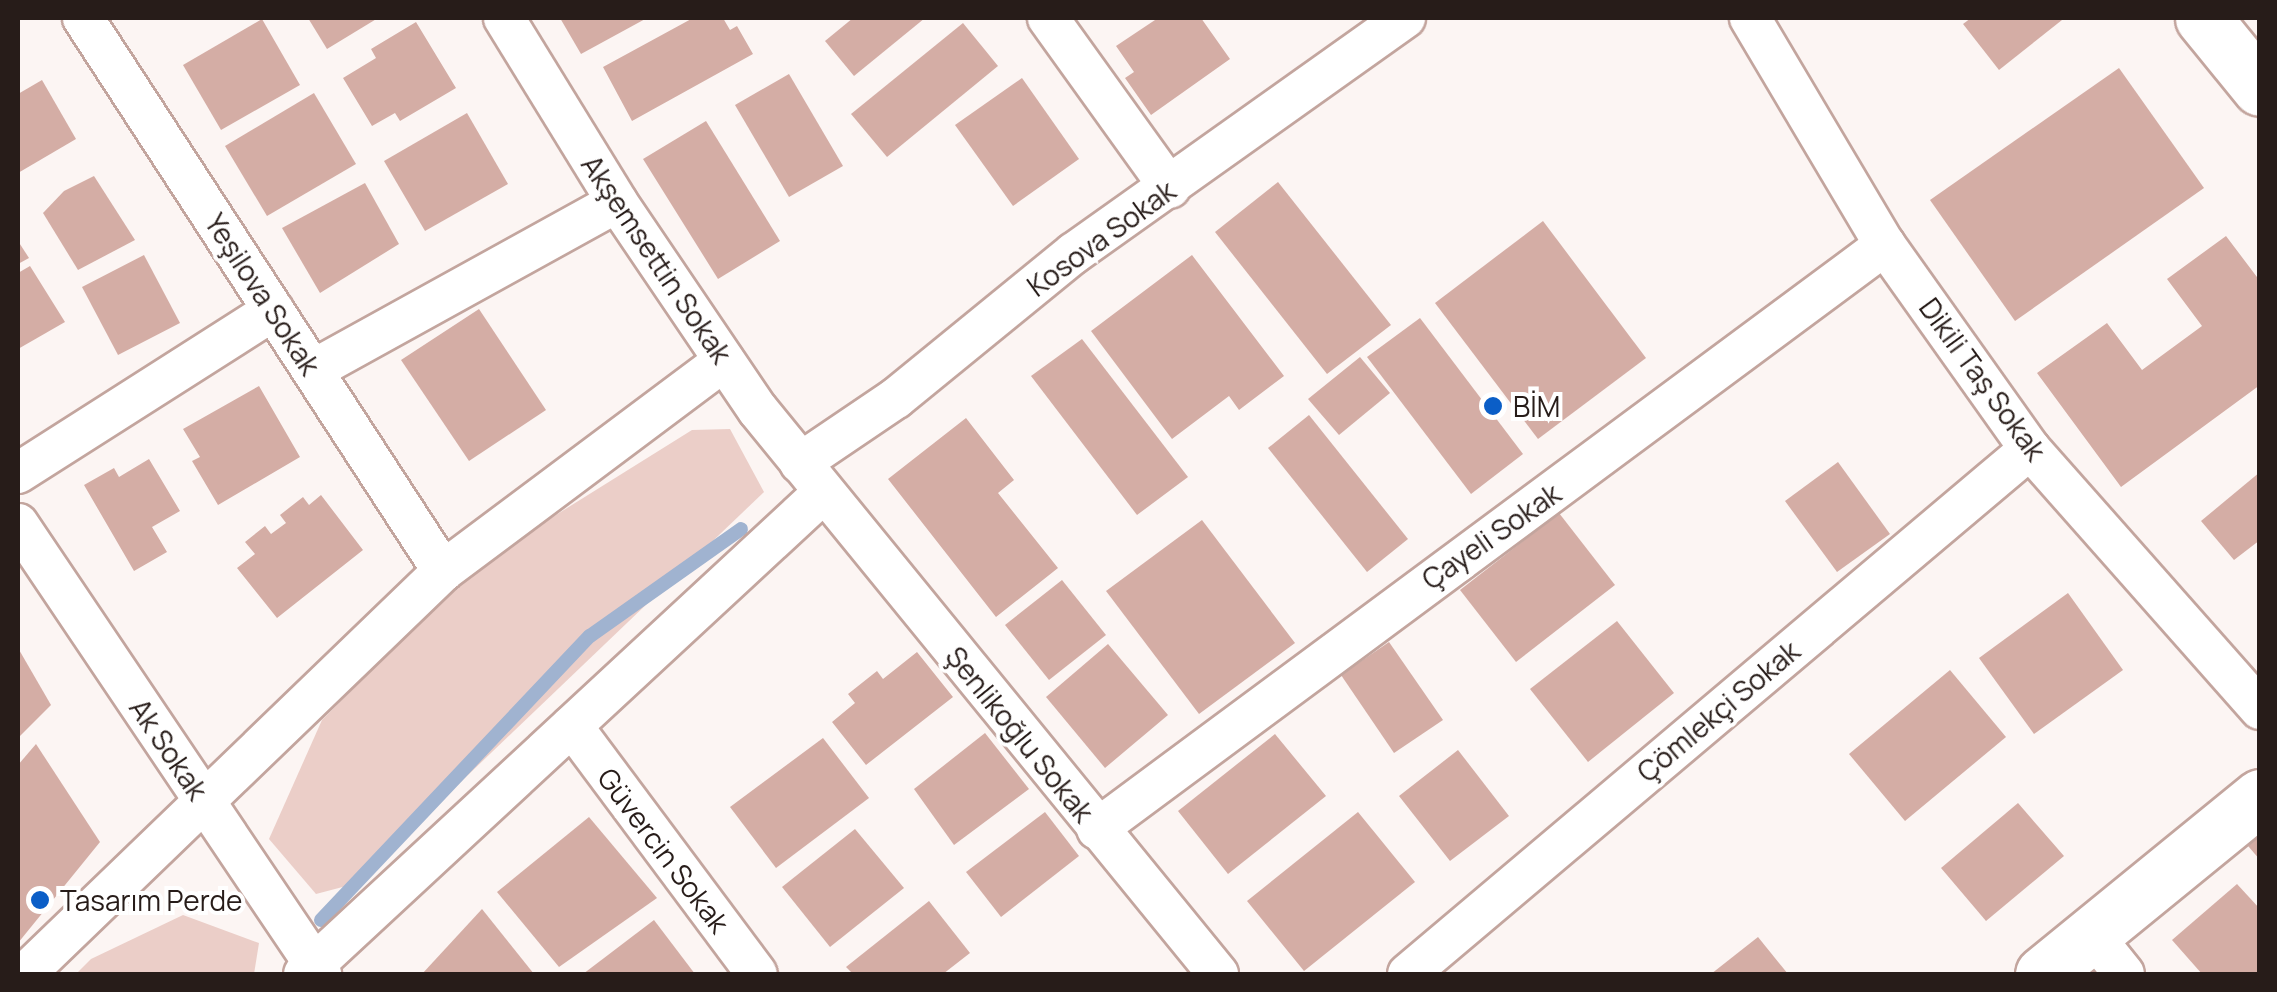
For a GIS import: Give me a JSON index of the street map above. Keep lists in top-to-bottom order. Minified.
{"streets":{"street":["Kosova Sokak","Akşemsettin Sokak","Yeşilova Sokak","Dikili Taş Sokak","Çayeli Sokak","Çömlekçi Sokak","Şenlikoğlu Sokak","Ak Sokak","Güvercin Sokak"]},"crossings":[["Kosova Sokak","Akşemsettin Sokak"],["Kosova Sokak","Şenlikoğlu Sokak"],["Kosova Sokak","Ak Sokak"],["Kosova Sokak","Güvercin Sokak"],["Akşemsettin Sokak","Şenlikoğlu Sokak"],["Dikili Taş Sokak","Çayeli Sokak"],["Dikili Taş Sokak","Çömlekçi Sokak"],["Çayeli Sokak","Şenlikoğlu Sokak"]],"places":["BİM","Tasarım Perde"]}
